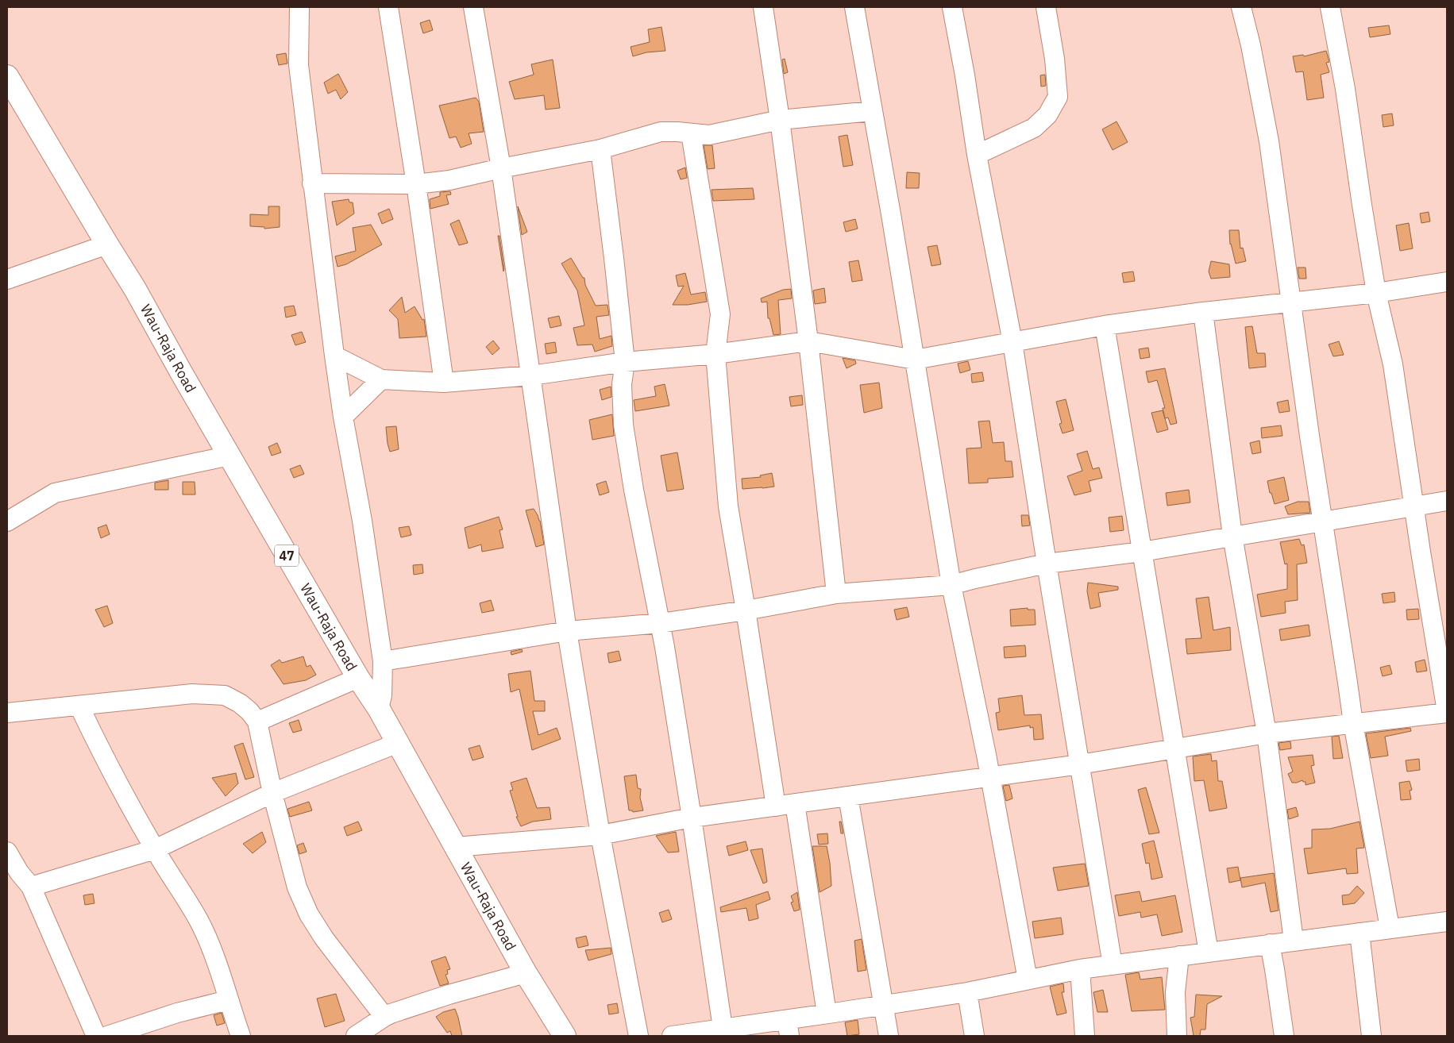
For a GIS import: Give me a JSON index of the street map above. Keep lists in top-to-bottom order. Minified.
{"streets":{"main road":["Wau-Raja Road","47"]}}
